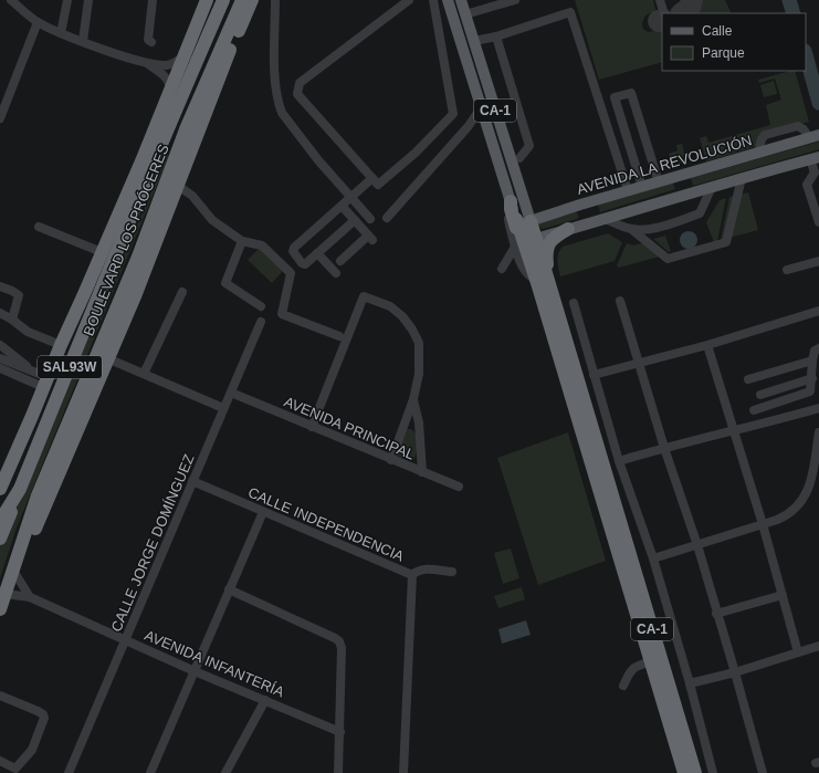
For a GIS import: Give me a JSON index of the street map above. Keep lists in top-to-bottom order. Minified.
{"streets":{"highway":["CA-1","BOULEVARD LOS PRÓCERES","SAL93W"],"main road":["AVENIDA LA REVOLUCIÓN"],"street":["AVENIDA PRINCIPAL","CALLE INDEPENDENCIA","CALLE JORGE DOMÍNGUEZ","AVENIDA INFANTERÍA"]},"crossings":[["CA-1","AVENIDA LA REVOLUCIÓN"],["BOULEVARD LOS PRÓCERES","AVENIDA INFANTERÍA"],["AVENIDA PRINCIPAL","CALLE JORGE DOMÍNGUEZ"],["CALLE INDEPENDENCIA","CALLE JORGE DOMÍNGUEZ"],["CALLE JORGE DOMÍNGUEZ","AVENIDA INFANTERÍA"]],"legend":["Calle","Parque"]}
